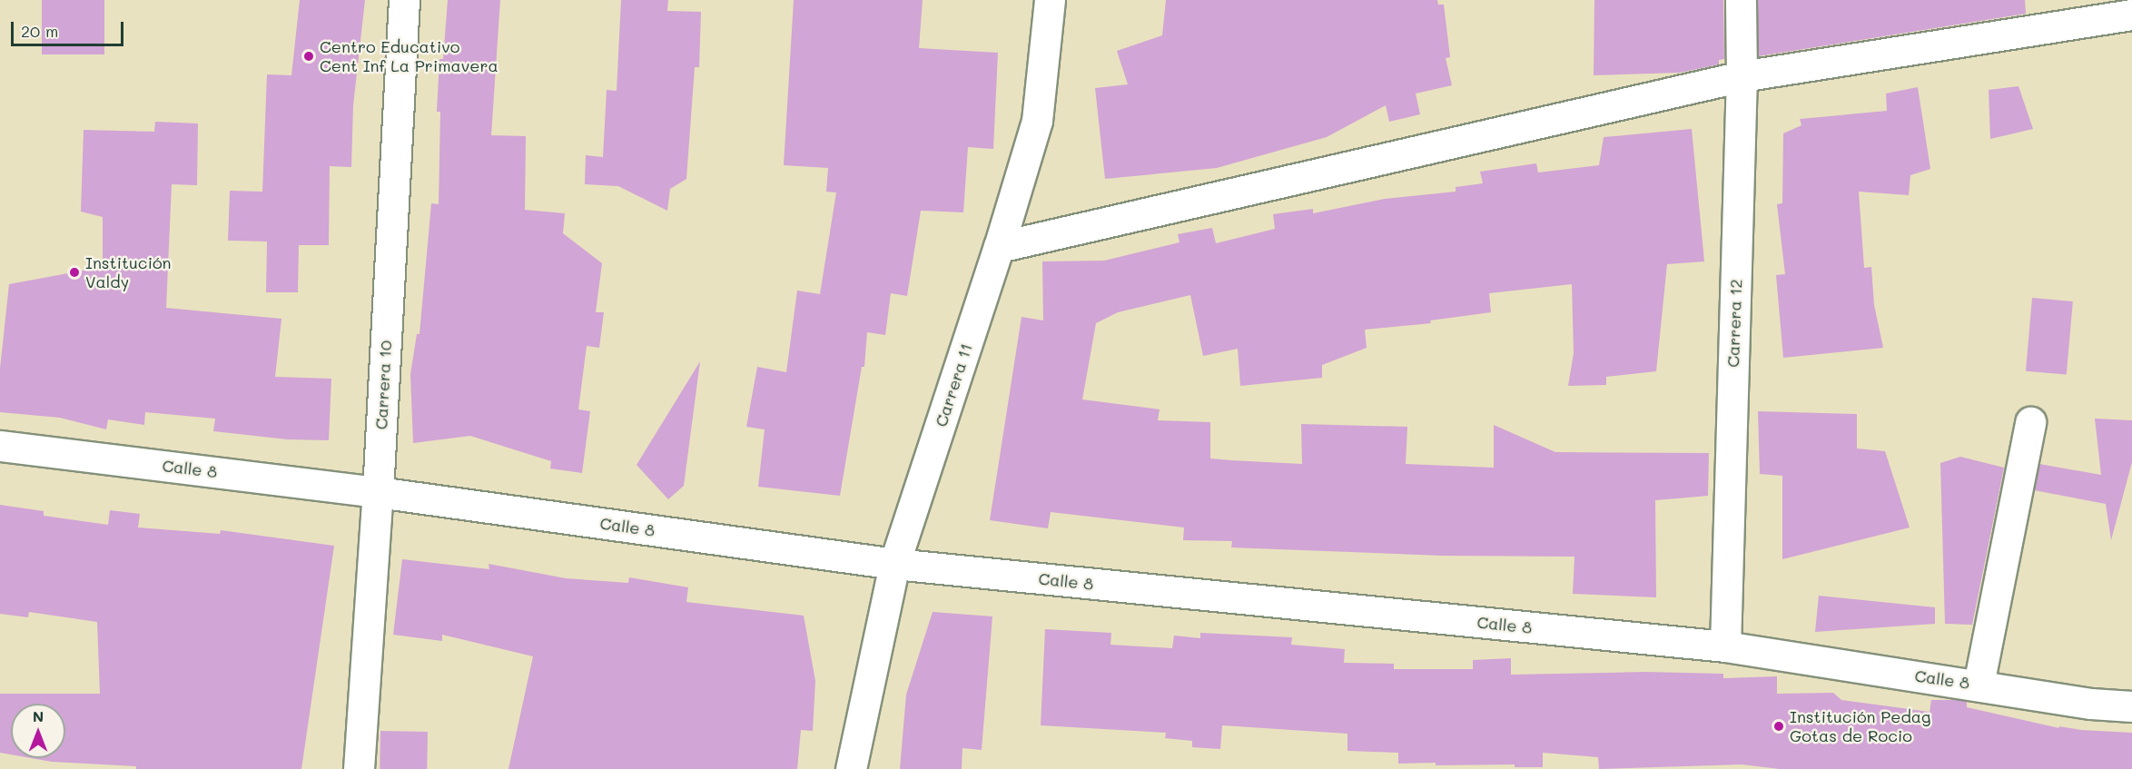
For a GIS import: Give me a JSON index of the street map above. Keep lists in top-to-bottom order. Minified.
{"streets":{"street":["Carrera 12","Carrera 10","Carrera 11","Calle 8"]},"crossings":[["Carrera 12","Calle 8"],["Carrera 10","Calle 8"],["Carrera 11","Calle 8"]],"places":["Centro Educativo Cent Inf La Primavera","Institución Valdy","Institución Pedag Gotas de Rocio"],"scale_bar":"20 m","north":"top"}
